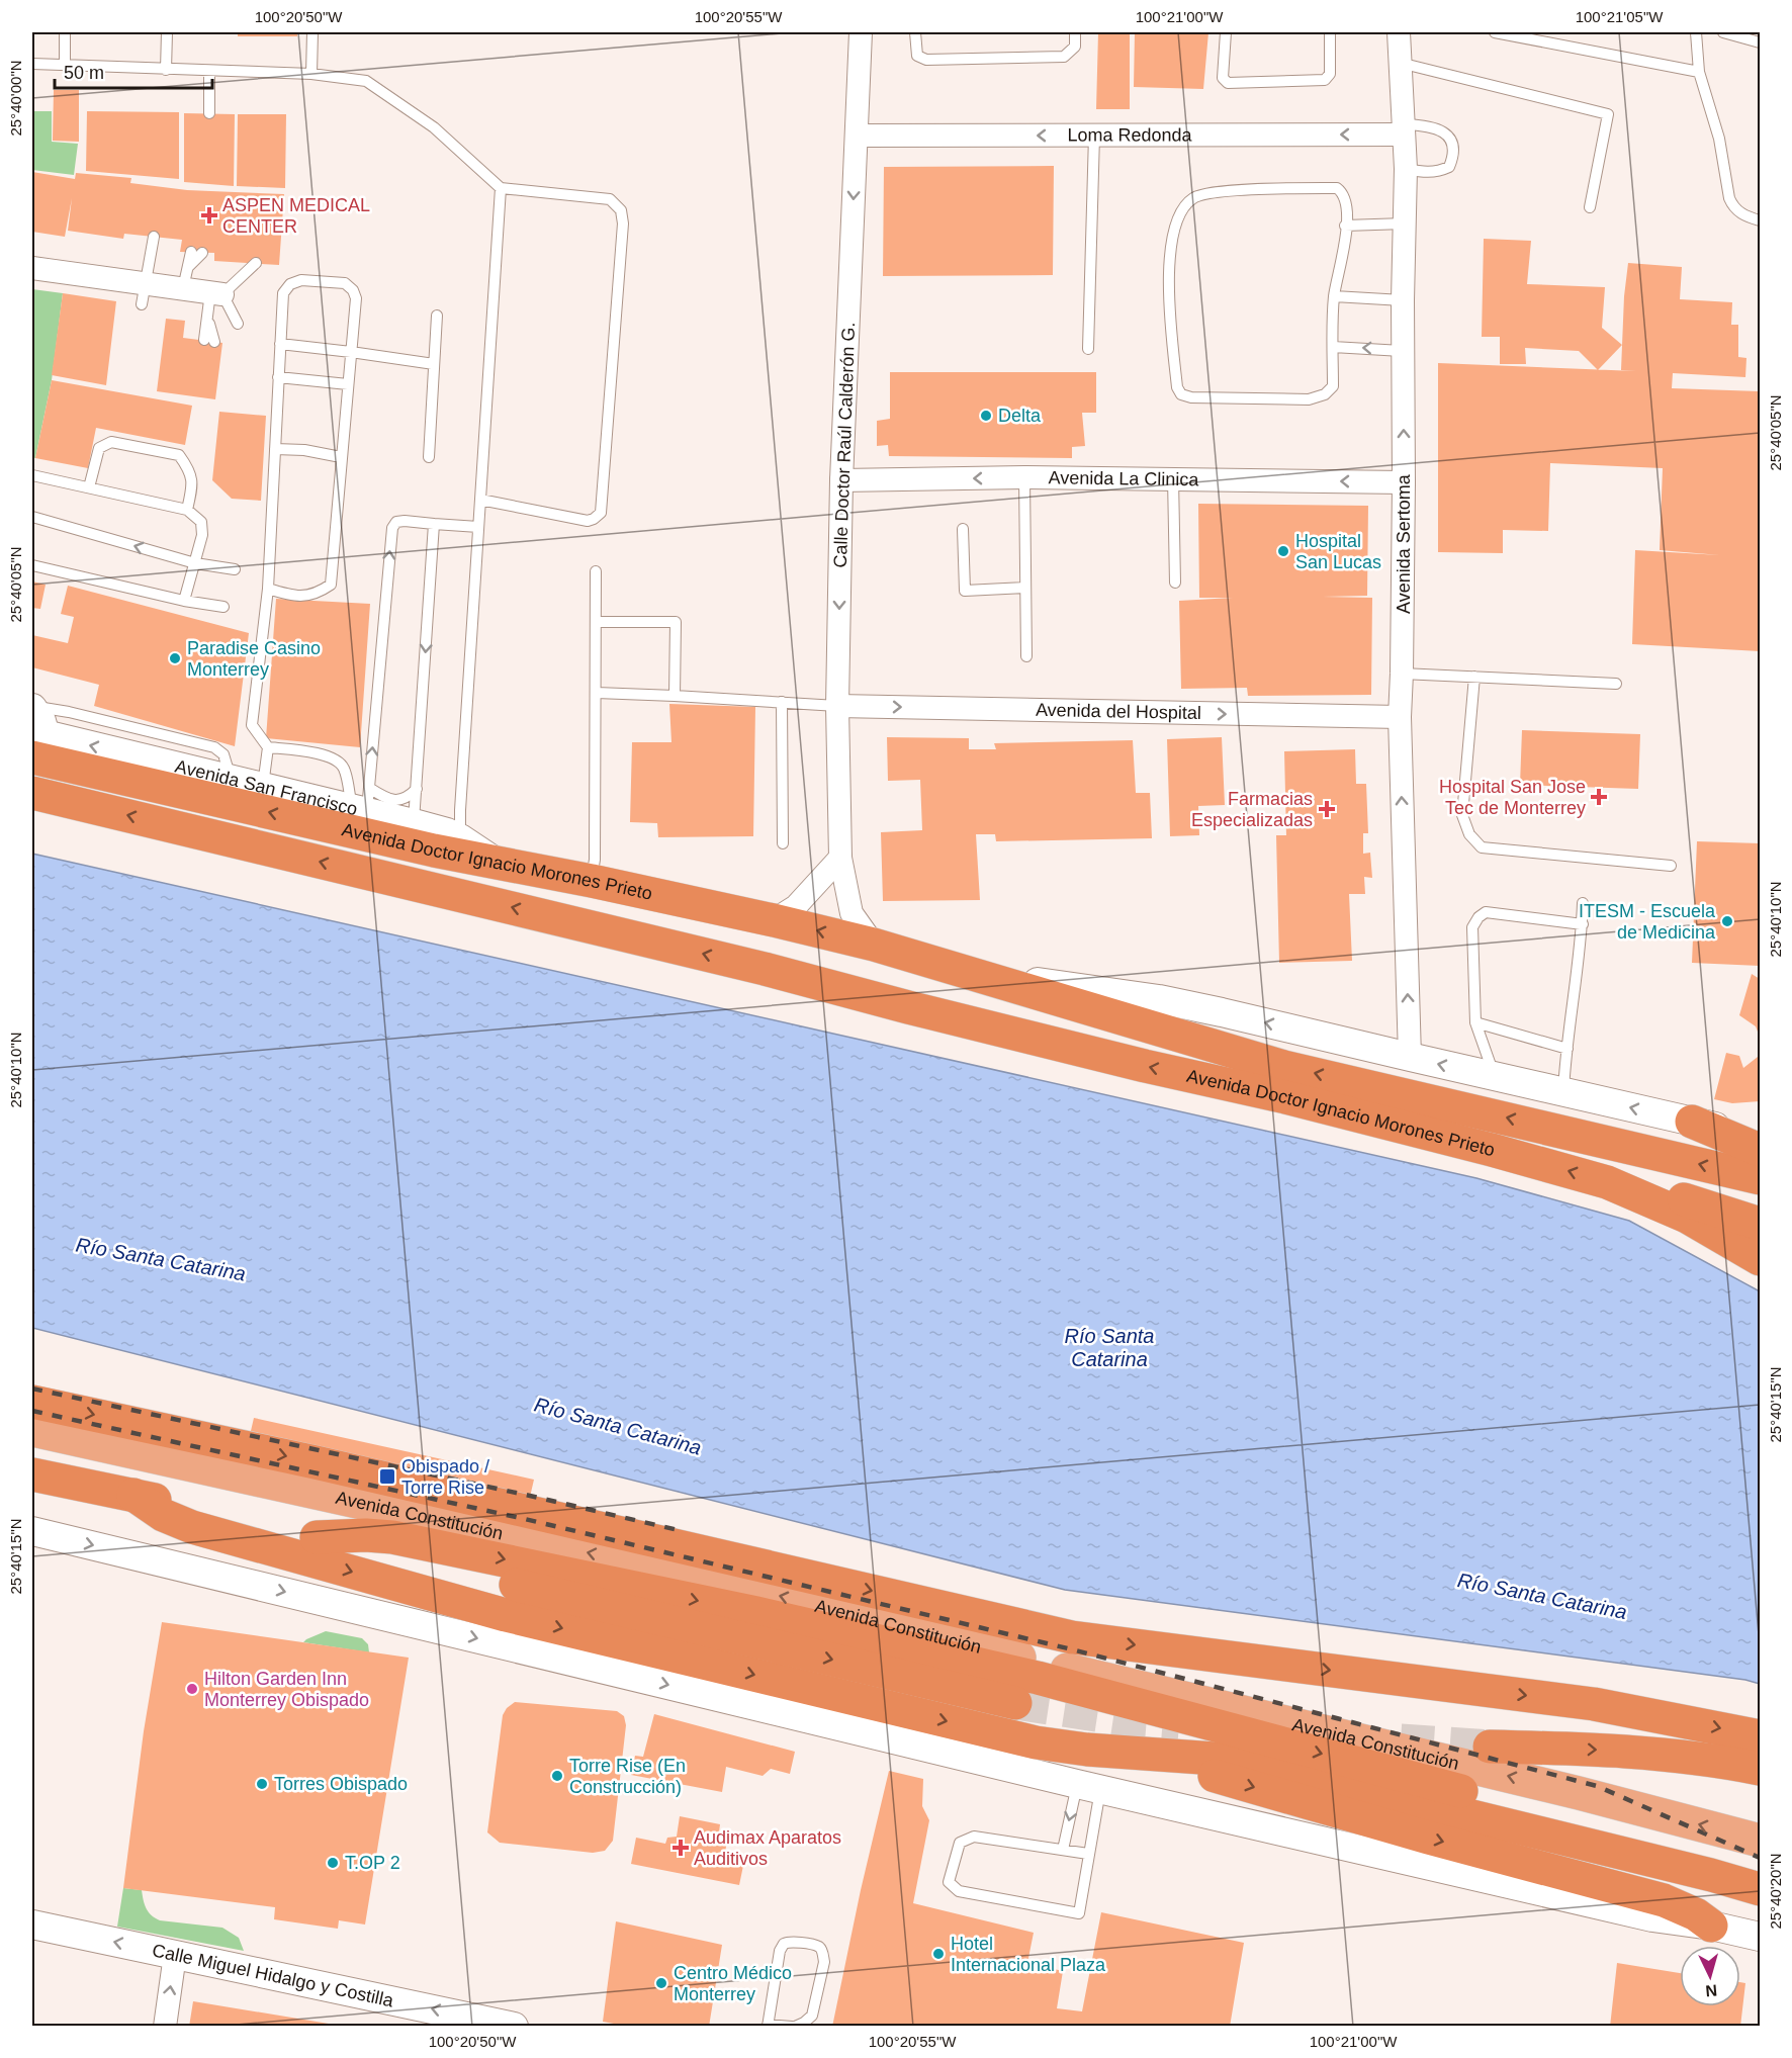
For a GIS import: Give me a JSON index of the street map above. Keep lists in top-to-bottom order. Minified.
{"streets":{"highway":["Avenida Doctor Ignacio Morones Prieto","Avenida Constitución"],"street":["Loma Redonda","Calle Doctor Raúl Calderón G.","Avenida La Clinica","Avenida Sertoma","Avenida del Hospital","Avenida San Francisco","Calle Miguel Hidalgo y Costilla"]},"crossings":[["Loma Redonda","Calle Doctor Raúl Calderón G."],["Loma Redonda","Avenida Sertoma"],["Calle Doctor Raúl Calderón G.","Avenida La Clinica"],["Calle Doctor Raúl Calderón G.","Avenida del Hospital"],["Calle Doctor Raúl Calderón G.","Avenida Doctor Ignacio Morones Prieto"],["Avenida La Clinica","Avenida Sertoma"],["Avenida Sertoma","Avenida del Hospital"],["Avenida San Francisco","Avenida Doctor Ignacio Morones Prieto"]],"one_way":["Loma Redonda","Calle Doctor Raúl Calderón G.","Avenida La Clinica","Avenida Sertoma","Avenida del Hospital","Avenida San Francisco","Calle Miguel Hidalgo y Costilla"],"water":["Río Santa Catarina"],"places":{"health":["ASPEN MEDICAL CENTER","Hospital San Jose Tec de Monterrey","Farmacias Especializadas","Audimax Aparatos Auditivos"],"other":["Delta","Hospital San Lucas","Paradise Casino Monterrey","ITESM - Escuela de Medicina","Hilton Garden Inn Monterrey Obispado","Torre Rise (En Construcción)","Torres Obispado","T.OP 2","Hotel Internacional Plaza","Centro Médico Monterrey"],"transit":["Obispado / Torre Rise"]},"scale_bar":"50 m","north":"bottom","coordinates":["100°20'50\"W","100°20'55\"W","100°21'00\"W","100°21'05\"W","25°40'00\"N","25°40'05\"N","25°40'10\"N","25°40'15\"N","25°40'20\"N"]}
